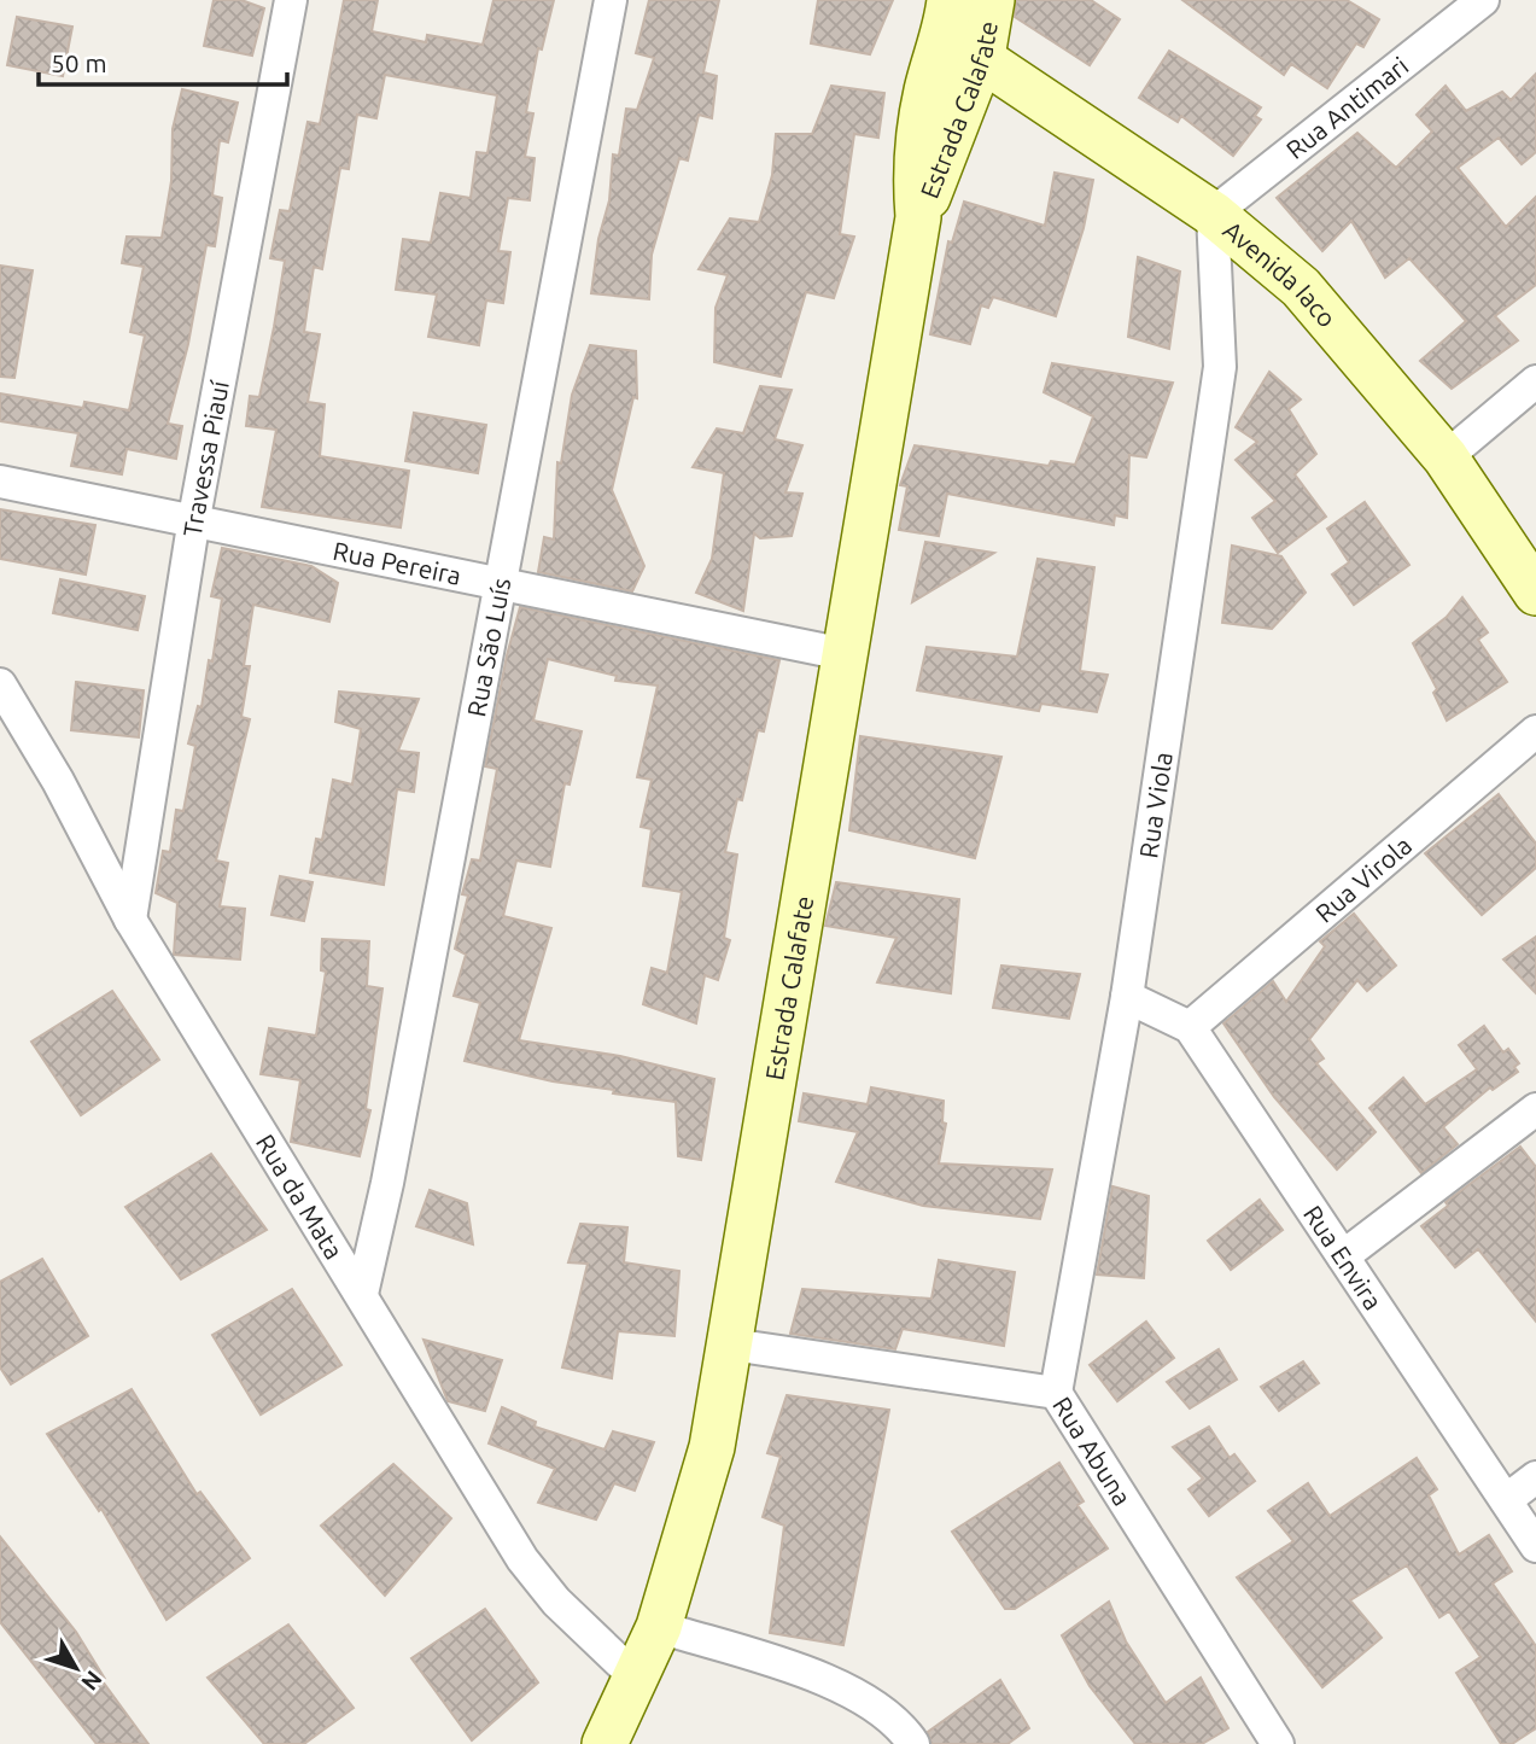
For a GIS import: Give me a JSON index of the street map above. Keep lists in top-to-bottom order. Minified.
{"streets":{"street":["Rua Antimari","Estrada Calafate","Avenida Iaco","Travessa Piauí","Rua Pereira","Rua São Luís","Rua Viola","Rua Virola","Rua da Mata","Rua Envira","Rua Abuna"]},"crossings":[["Rua Antimari","Avenida Iaco"],["Rua Antimari","Rua Viola"],["Estrada Calafate","Avenida Iaco"],["Estrada Calafate","Rua Pereira"],["Estrada Calafate","Rua da Mata"],["Estrada Calafate","Rua Abuna"],["Avenida Iaco","Rua Viola"],["Travessa Piauí","Rua Pereira"],["Travessa Piauí","Rua da Mata"],["Rua Pereira","Rua São Luís"],["Rua São Luís","Rua da Mata"],["Rua Viola","Rua Abuna"],["Rua Virola","Rua Envira"]],"scale_bar":"50 m","north":"bottom right"}
